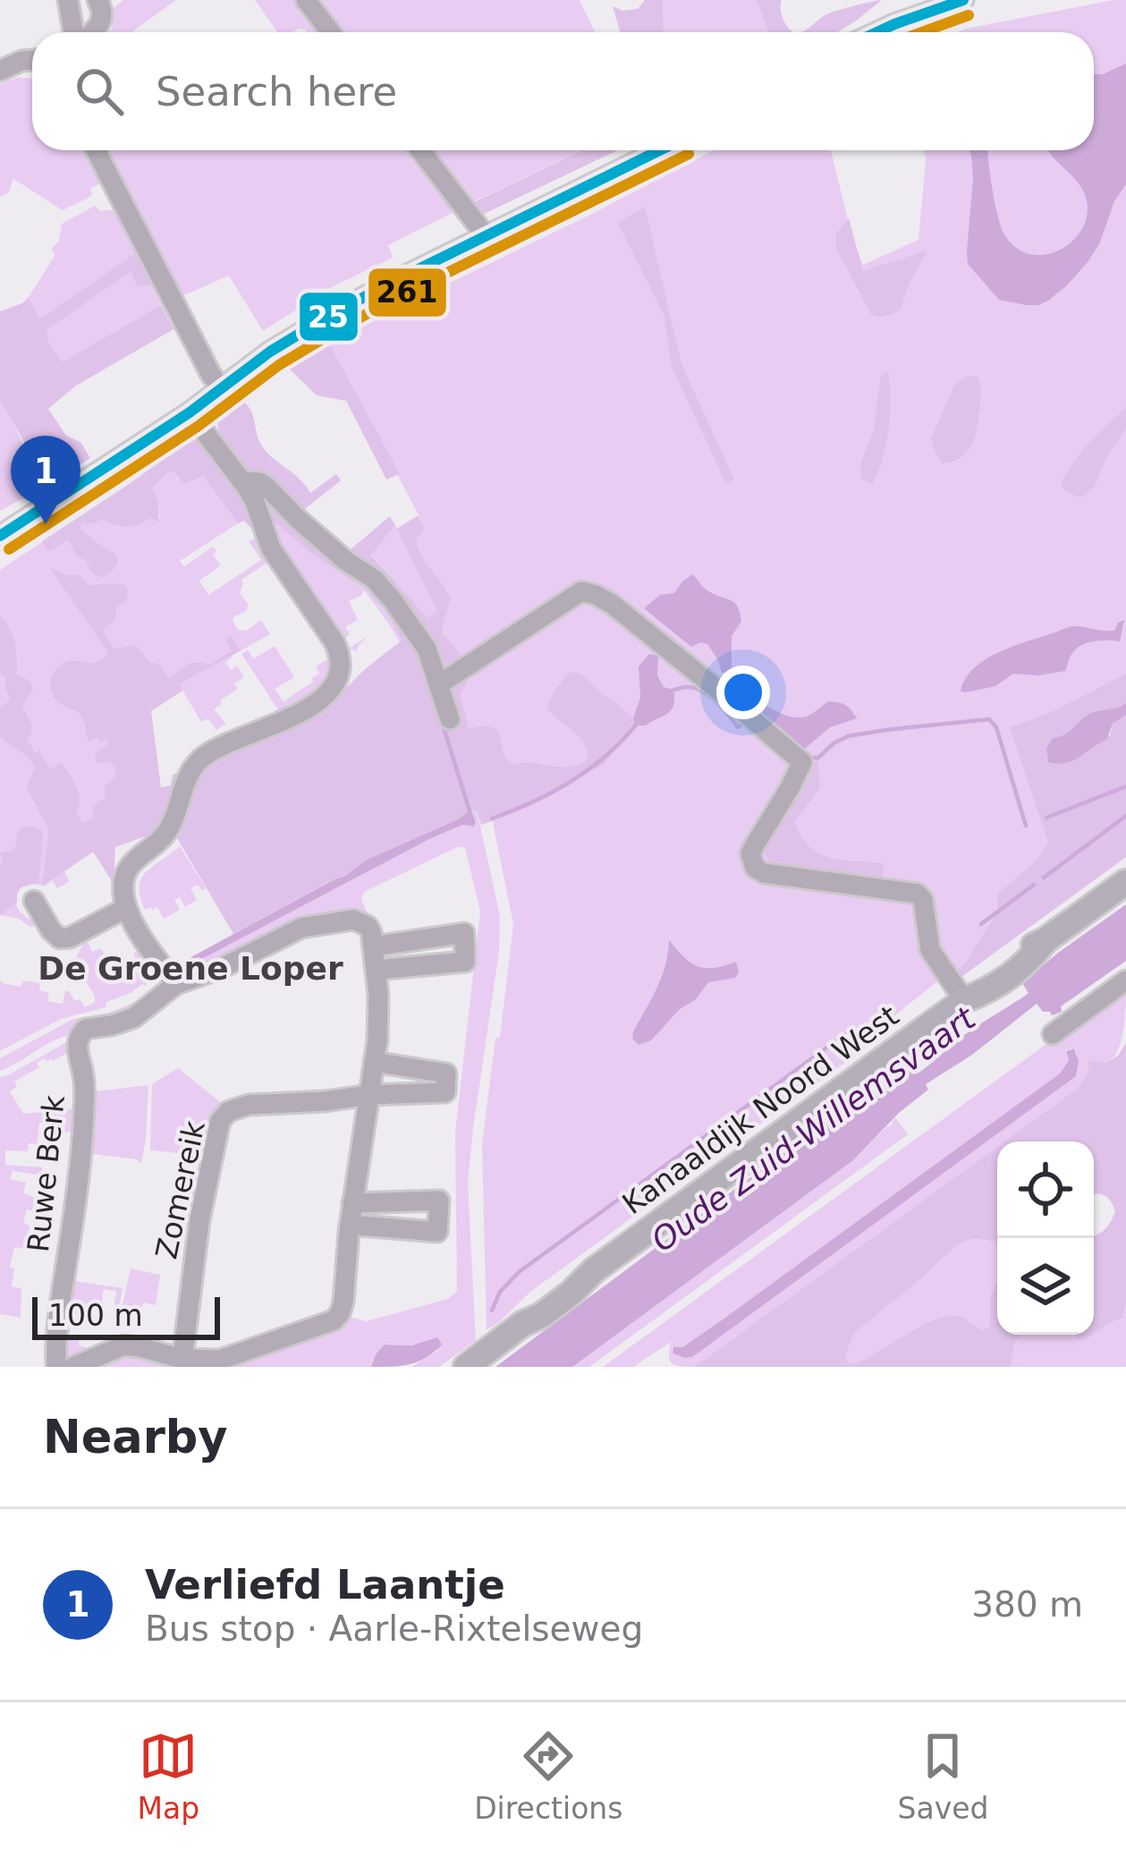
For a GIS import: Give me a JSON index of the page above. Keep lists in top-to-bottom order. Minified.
{"streets":{"main road":["Kanaaldijk Noord West"],"street":["Ruwe Berk","Zomereik"]},"districts":["De Groene Loper"],"water":["Oude Zuid-Willemsvaart"],"lines":["transit line 25","transit line 261"],"scale_bar":"100 m","page":{"search":"Search here","pins":"1","scale":"100 m","heading":"Nearby","list":[{"mark":"1","name":"Verliefd Laantje","note":"Bus stop · Aarle-Rixtelseweg","value":"380 m"}],"nav":["Map","Directions","Saved"]}}
